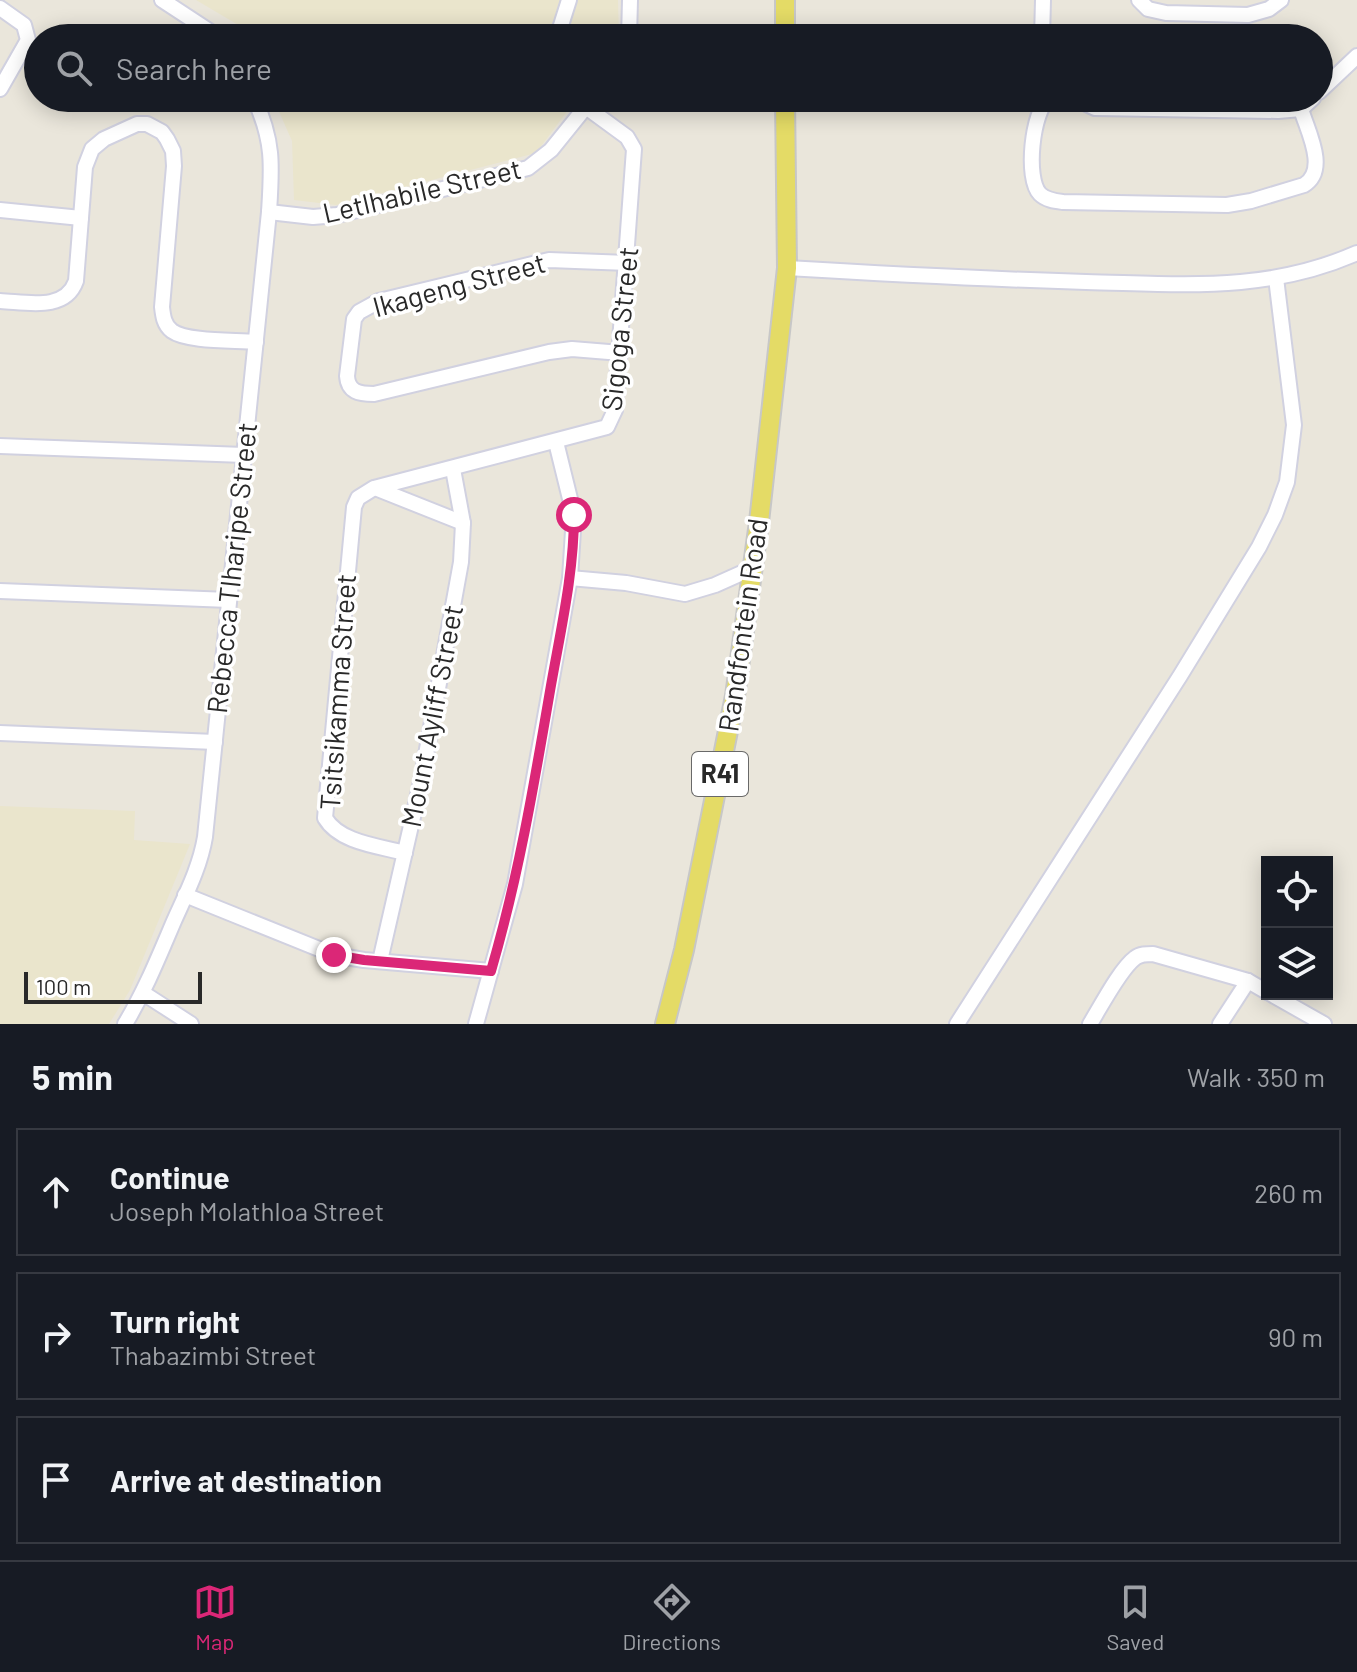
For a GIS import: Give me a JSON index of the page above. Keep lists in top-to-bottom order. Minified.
{"streets":{"main road":["Randfontein Road","R41"],"street":["Letlhabile Street","Ikageng Street","Sigoga Street","Rebecca Tlharipe Street","Tsitsikamma Street","Mount Ayliff Street"]},"crossings":[["Letlhabile Street","Rebecca Tlharipe Street"],["Ikageng Street","Sigoga Street"],["Sigoga Street","Tsitsikamma Street"],["Sigoga Street","Mount Ayliff Street"],["Tsitsikamma Street","Mount Ayliff Street"]],"scale_bar":"100 m","page":{"search":"Search here","scale":"100 m","heading":["5 min","Walk · 350 m"],"list":[["Continue","Joseph Molathloa Street","260 m"],["Turn right","Thabazimbi Street","90 m"],"Arrive at destination"],"nav":["Map","Directions","Saved"]}}
